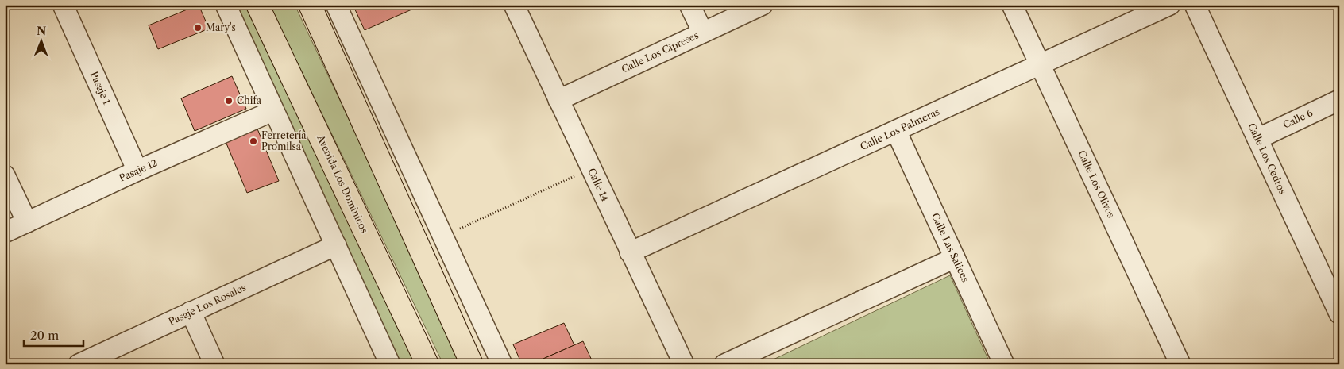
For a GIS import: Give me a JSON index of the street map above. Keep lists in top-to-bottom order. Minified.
{"streets":{"main road":["Avenida Los Dominicos"],"street":["Calle Los Cipreses","Pasaje 1","Calle 6","Calle Los Palmeras","Calle Los Cedros","Pasaje 12","Calle Los Olivos","Calle 14","Calle Las Salices","Pasaje Los Rosales"]},"crossings":[["Calle Los Cipreses","Calle 14"],["Pasaje 1","Pasaje 12"],["Calle 6","Calle Los Cedros"],["Calle Los Palmeras","Calle Los Olivos"],["Calle Los Palmeras","Calle 14"],["Calle Los Palmeras","Calle Las Salices"]],"places":["Mary's","Chifa","Ferretería Promilsa"],"scale_bar":"20 m","north":"top"}
